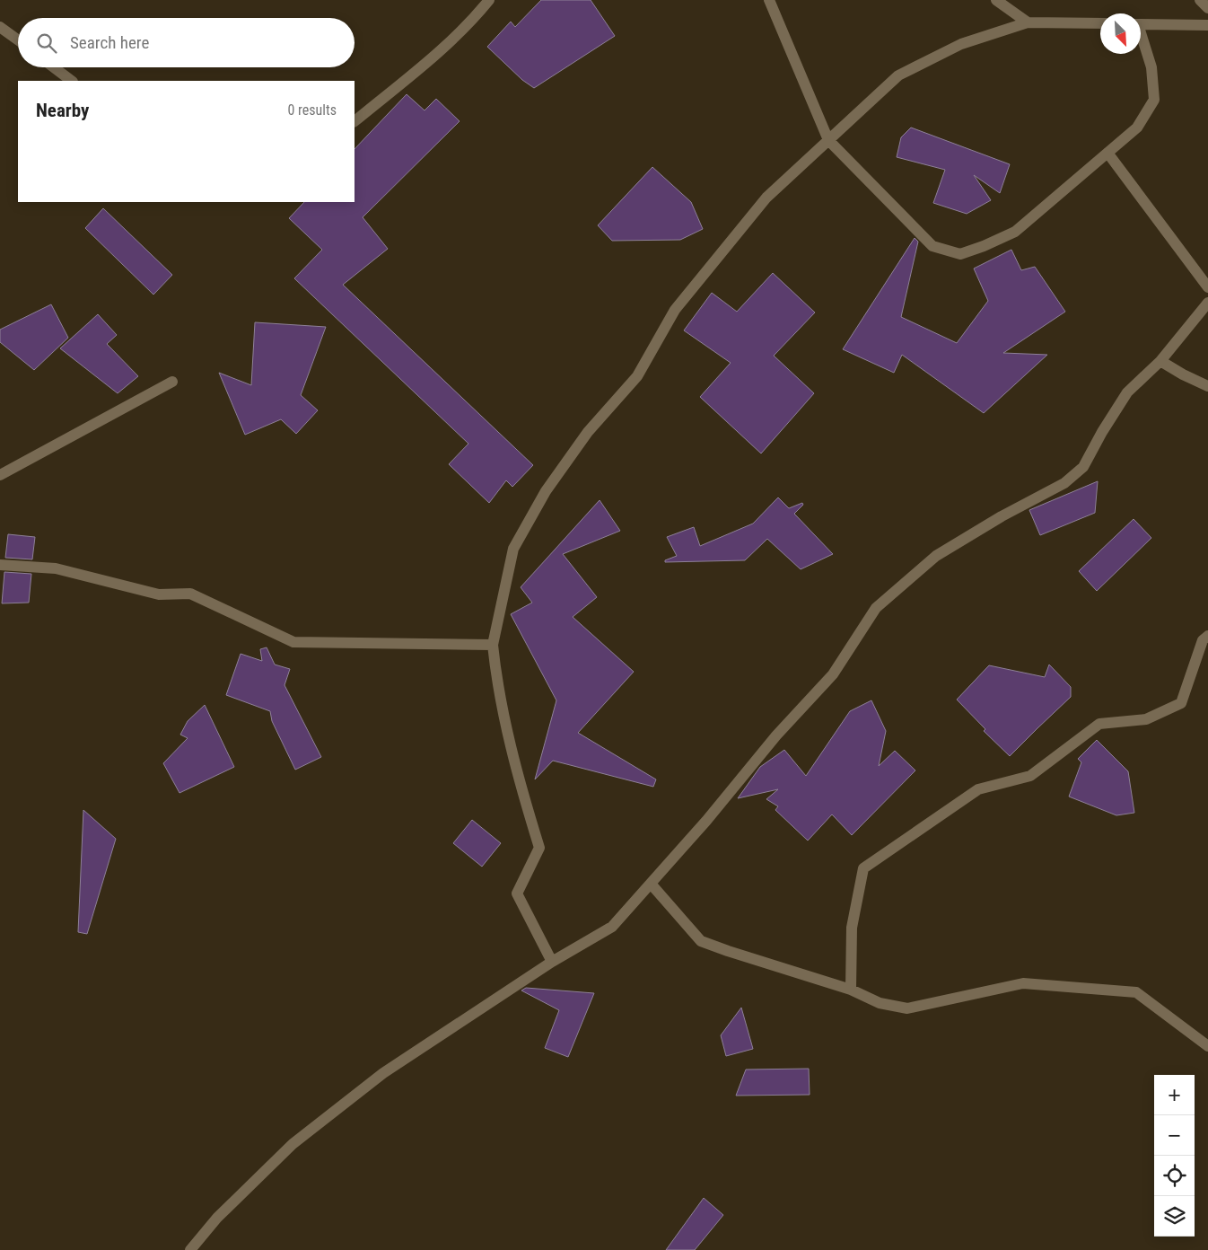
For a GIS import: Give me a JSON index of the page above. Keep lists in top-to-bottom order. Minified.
{"north":"bottom right","page":{"search":"Search here","heading":["Nearby","0 results"],"map_buttons":["+","−"]}}
